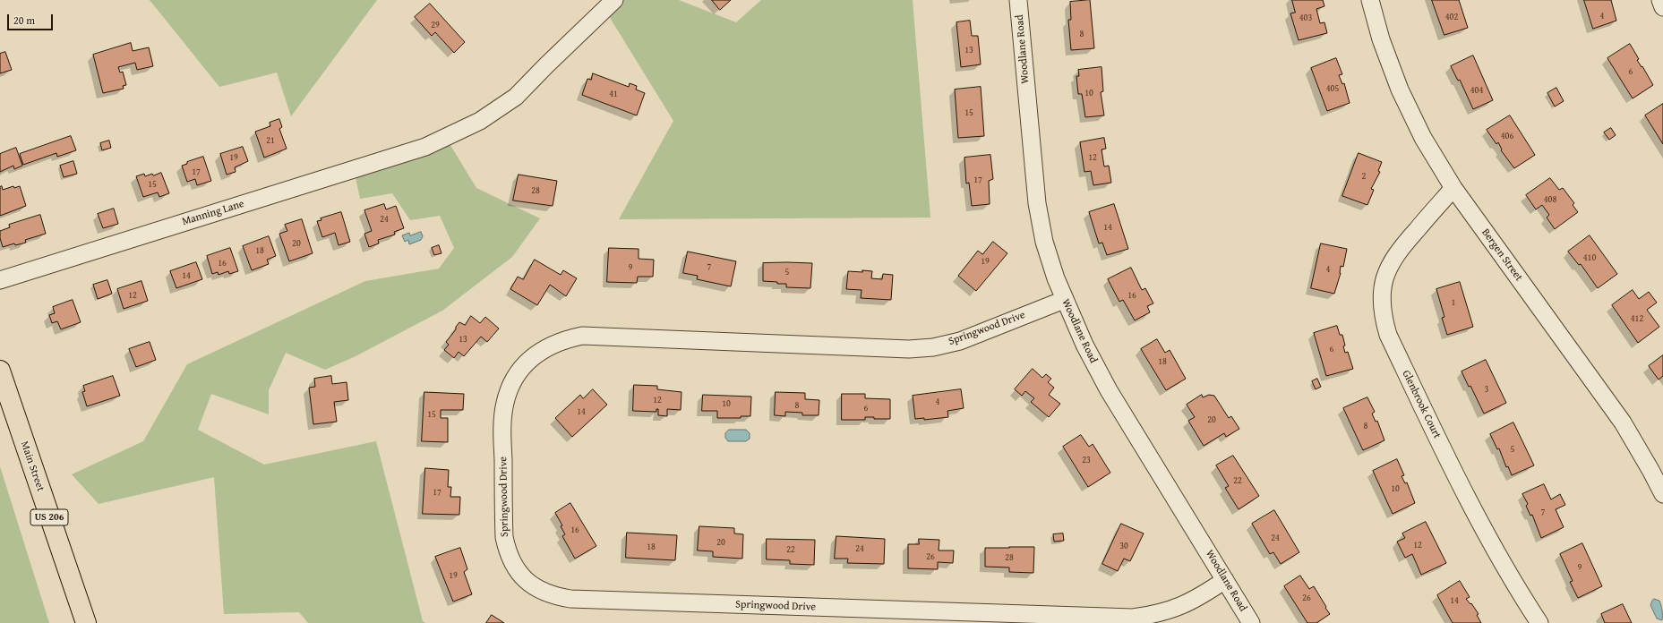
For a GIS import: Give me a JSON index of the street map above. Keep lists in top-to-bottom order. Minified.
{"streets":{"highway":["Main Street","US 206"],"street":["Woodlane Road","Manning Lane","Bergen Street","Springwood Drive","Glenbrook Court"]},"crossings":[["Woodlane Road","Springwood Drive"],["Bergen Street","Glenbrook Court"]],"house_numbers":["4","402","403","29","8","13","6","405","404","10","41","15","406","21","19","12","17","2","17","15","28","408","24","14","20","18","410","19","16","7","9","4","5","14","12","16","1","412","13","6","18","3","12","4","10","8","6","14","15","20","8","5","23","22","10","17","7","16","24","20","12","30","18","24","22","26","28","9","19","26","14"],"scale_bar":"20 m"}
